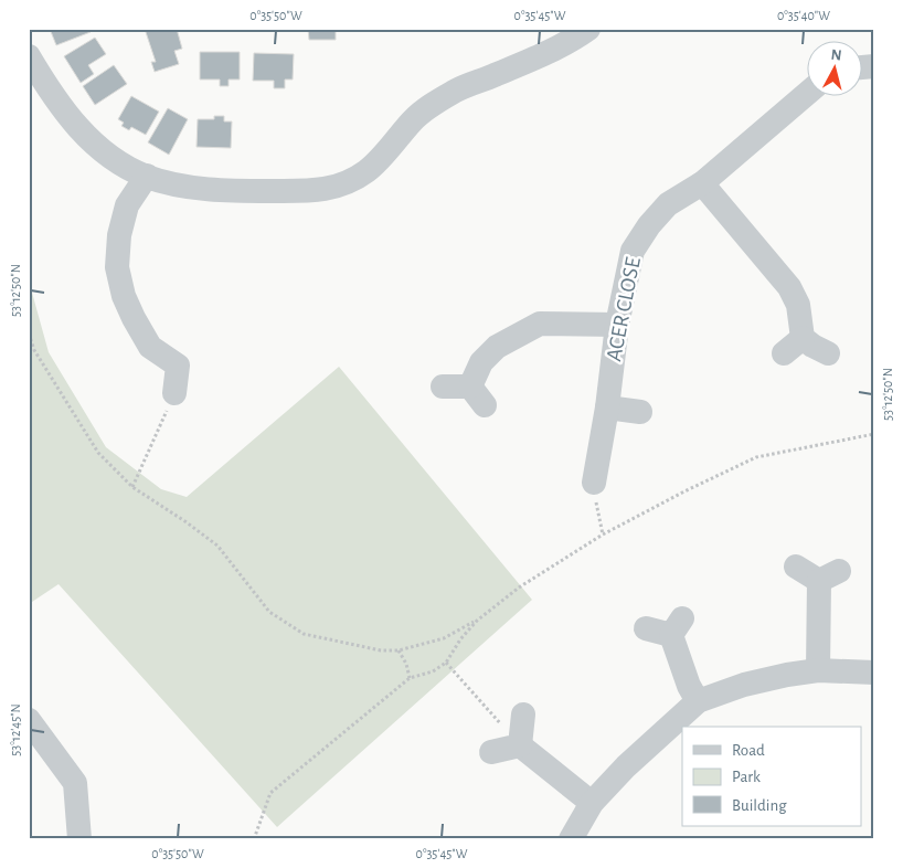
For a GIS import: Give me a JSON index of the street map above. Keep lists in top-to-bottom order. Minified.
{"streets":{"street":["ACER CLOSE"]},"legend":["Road","Park","Building"],"north":"top","coordinates":["0°35'50\"W","0°35'45\"W","0°35'40\"W","53°12'50\"N","53°12'45\"N"]}
